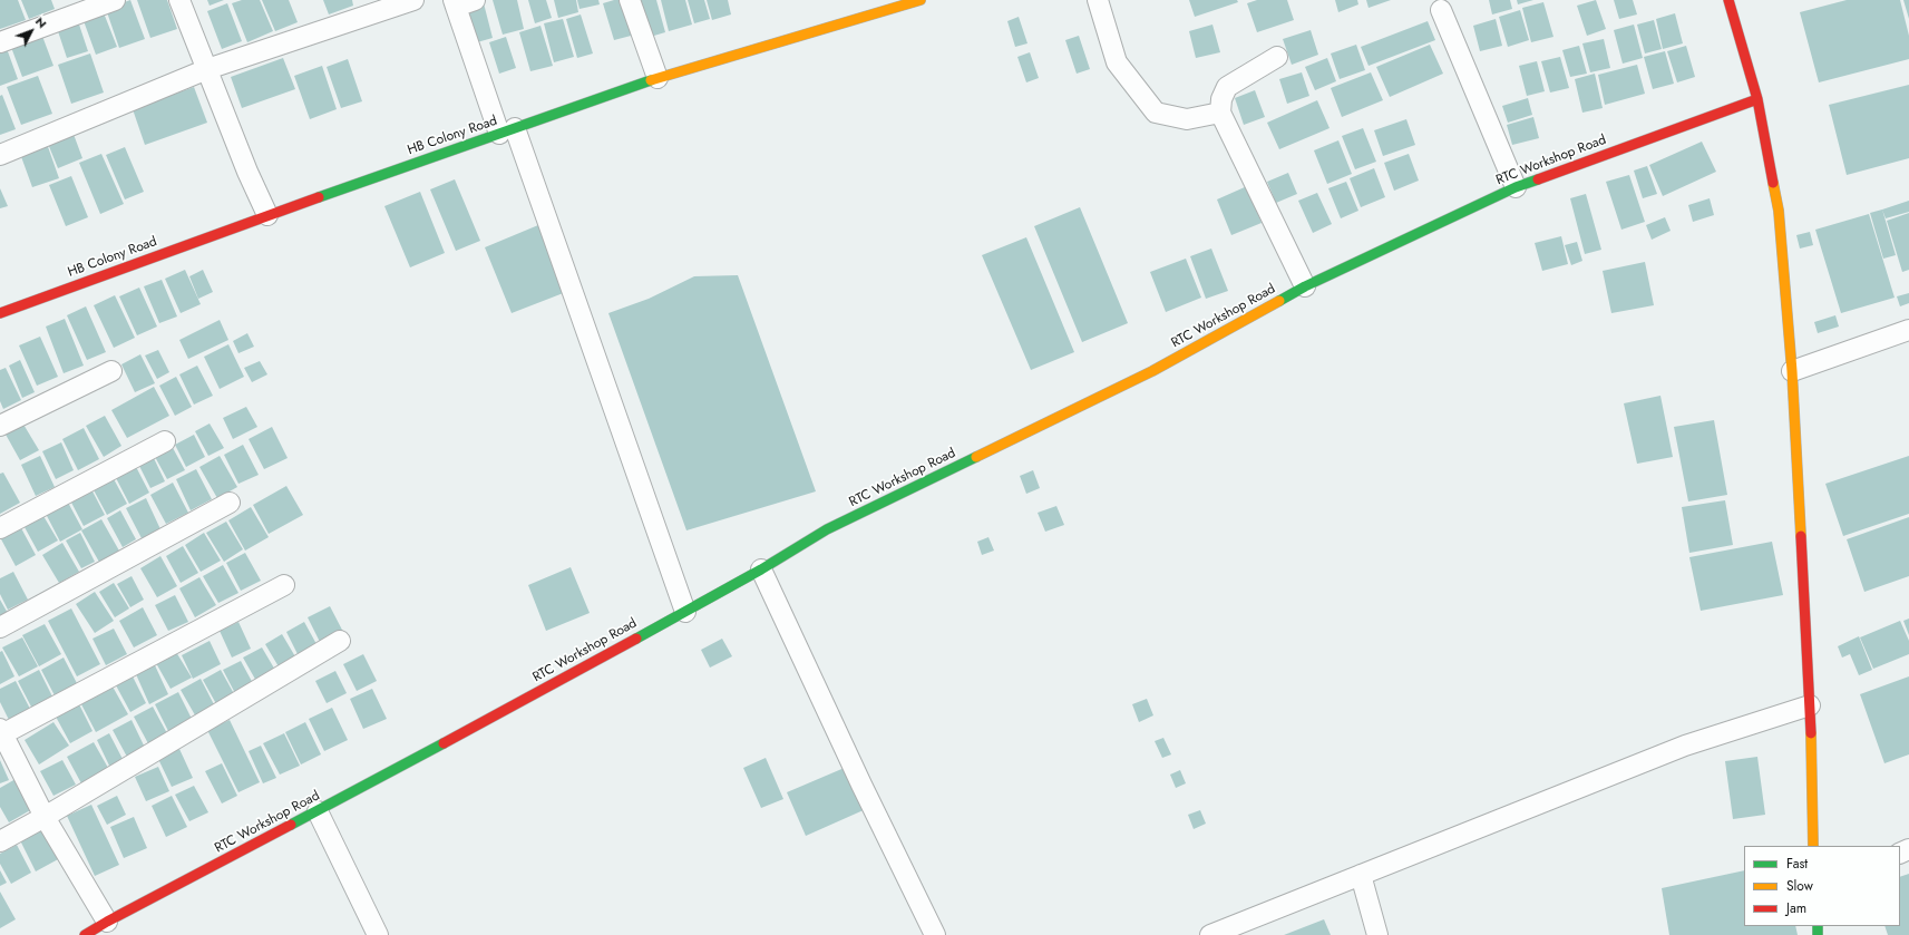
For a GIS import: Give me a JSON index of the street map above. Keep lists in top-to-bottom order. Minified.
{"streets":{"street":["HB Colony Road","RTC Workshop Road"]},"legend":["Fast","Slow","Jam"],"north":"top right"}
